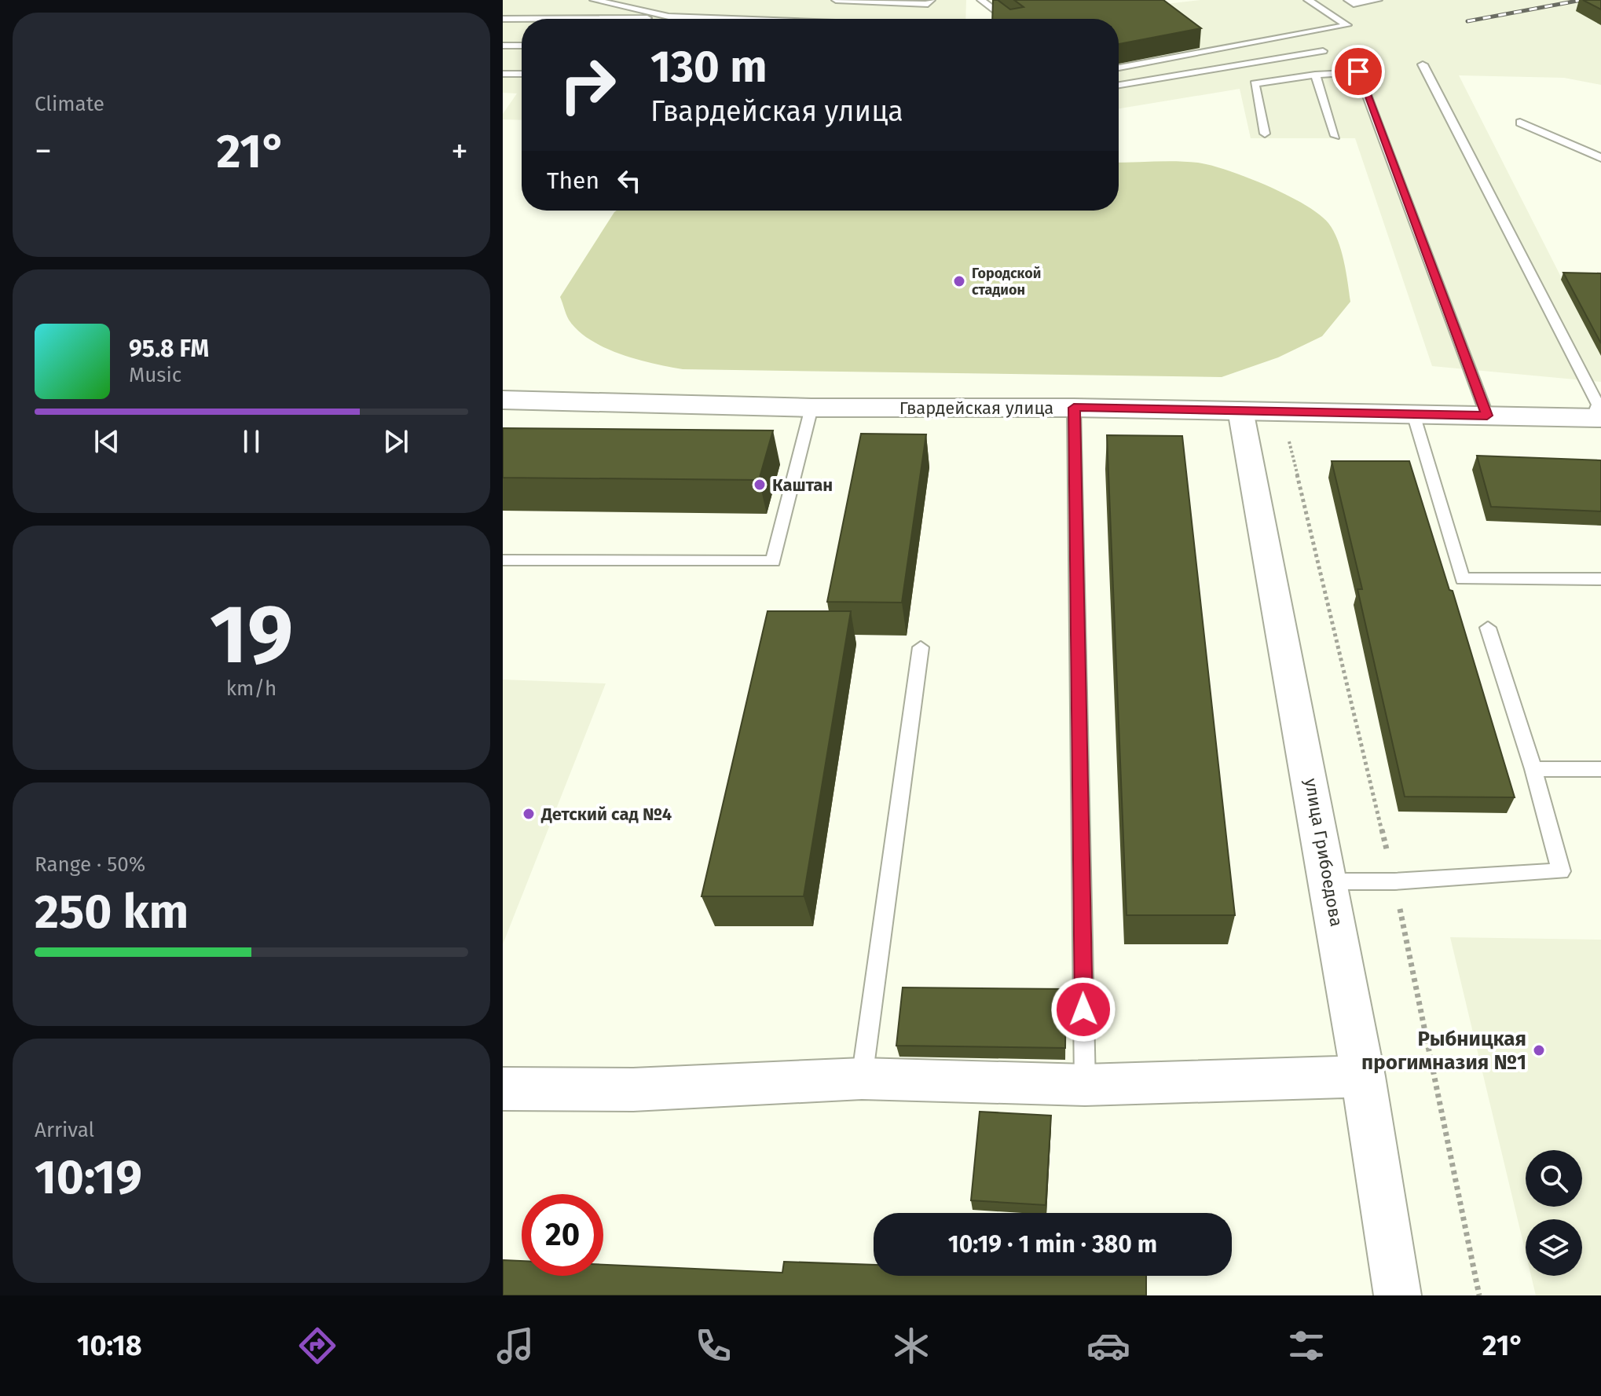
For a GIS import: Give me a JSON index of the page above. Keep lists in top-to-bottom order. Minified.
{"streets":{"street":["Гвардейская улица","улица Грибоедова"]},"crossings":[["Гвардейская улица","улица Грибоедова"]],"places":["Городской стадион","Каштан","Детский сад №4","Рыбницкая прогимназия №1"],"page":{"tile":["Climate",["19","km/h"],["Range · 50%","250 km"],["Arrival","10:19"]],"turn":["130 m","Гвардейская улица"],"heat":["−","21°","+"],"then":"Then","song":["95.8 FM","Music"],"limit":"20","trip":"10:19 · 1 min · 380 m","tabs":["10:18","21°"]}}
